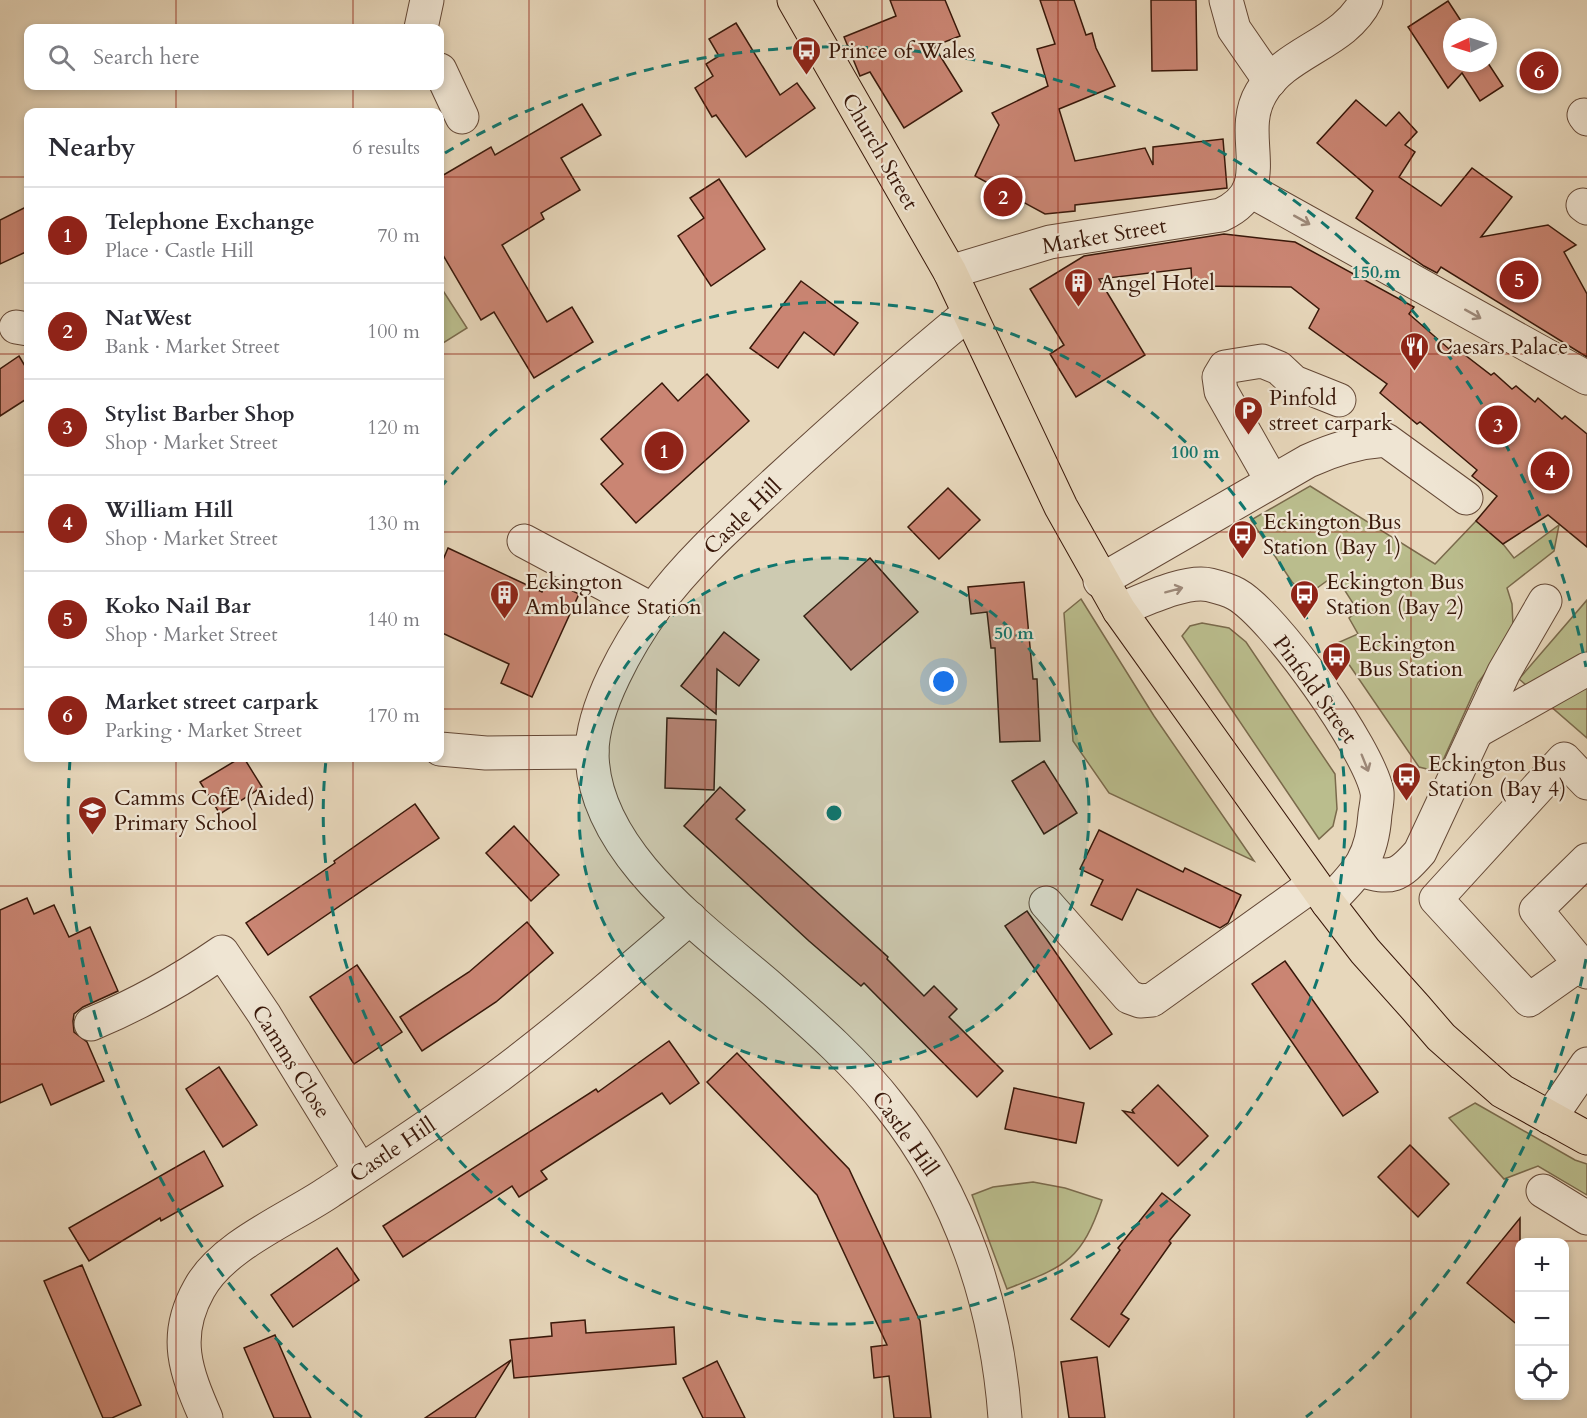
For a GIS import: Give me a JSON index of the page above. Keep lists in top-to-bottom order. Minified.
{"streets":{"main road":["Church Street"],"street":["Market Street","Castle Hill","Pinfold Street","Camms Close"]},"crossings":[["Church Street","Market Street"],["Castle Hill","Camms Close"]],"places":{"bus stop":["Prince of Wales","Eckington Bus Station (Bay 1)","Eckington Bus Station (Bay 2)","Eckington Bus Station","Eckington Bus Station (Bay 4)"],"building":["Angel Hotel","Eckington Ambulance Station"],"restaurant":["Caesars Palace"],"parking":["Pinfold street carpark"],"school or university":["Camms CofE (Aided) Primary School"]},"north":"left","page":{"search":"Search here","pins":["6","2","5","3","1","4"],"heading":["Nearby","6 results"],"list":[{"mark":"1","name":"Telephone Exchange","note":"Place · Castle Hill","value":"70 m"},{"mark":"2","name":"NatWest","note":"Bank · Market Street","value":"100 m"},{"mark":"3","name":"Stylist Barber Shop","note":"Shop · Market Street","value":"120 m"},{"mark":"4","name":"William Hill","note":"Shop · Market Street","value":"130 m"},{"mark":"5","name":"Koko Nail Bar","note":"Shop · Market Street","value":"140 m"},{"mark":"6","name":"Market street carpark","note":"Parking · Market Street","value":"170 m"}],"map_buttons":["+","−"]},"rings":["150 m","100 m","50 m"]}
